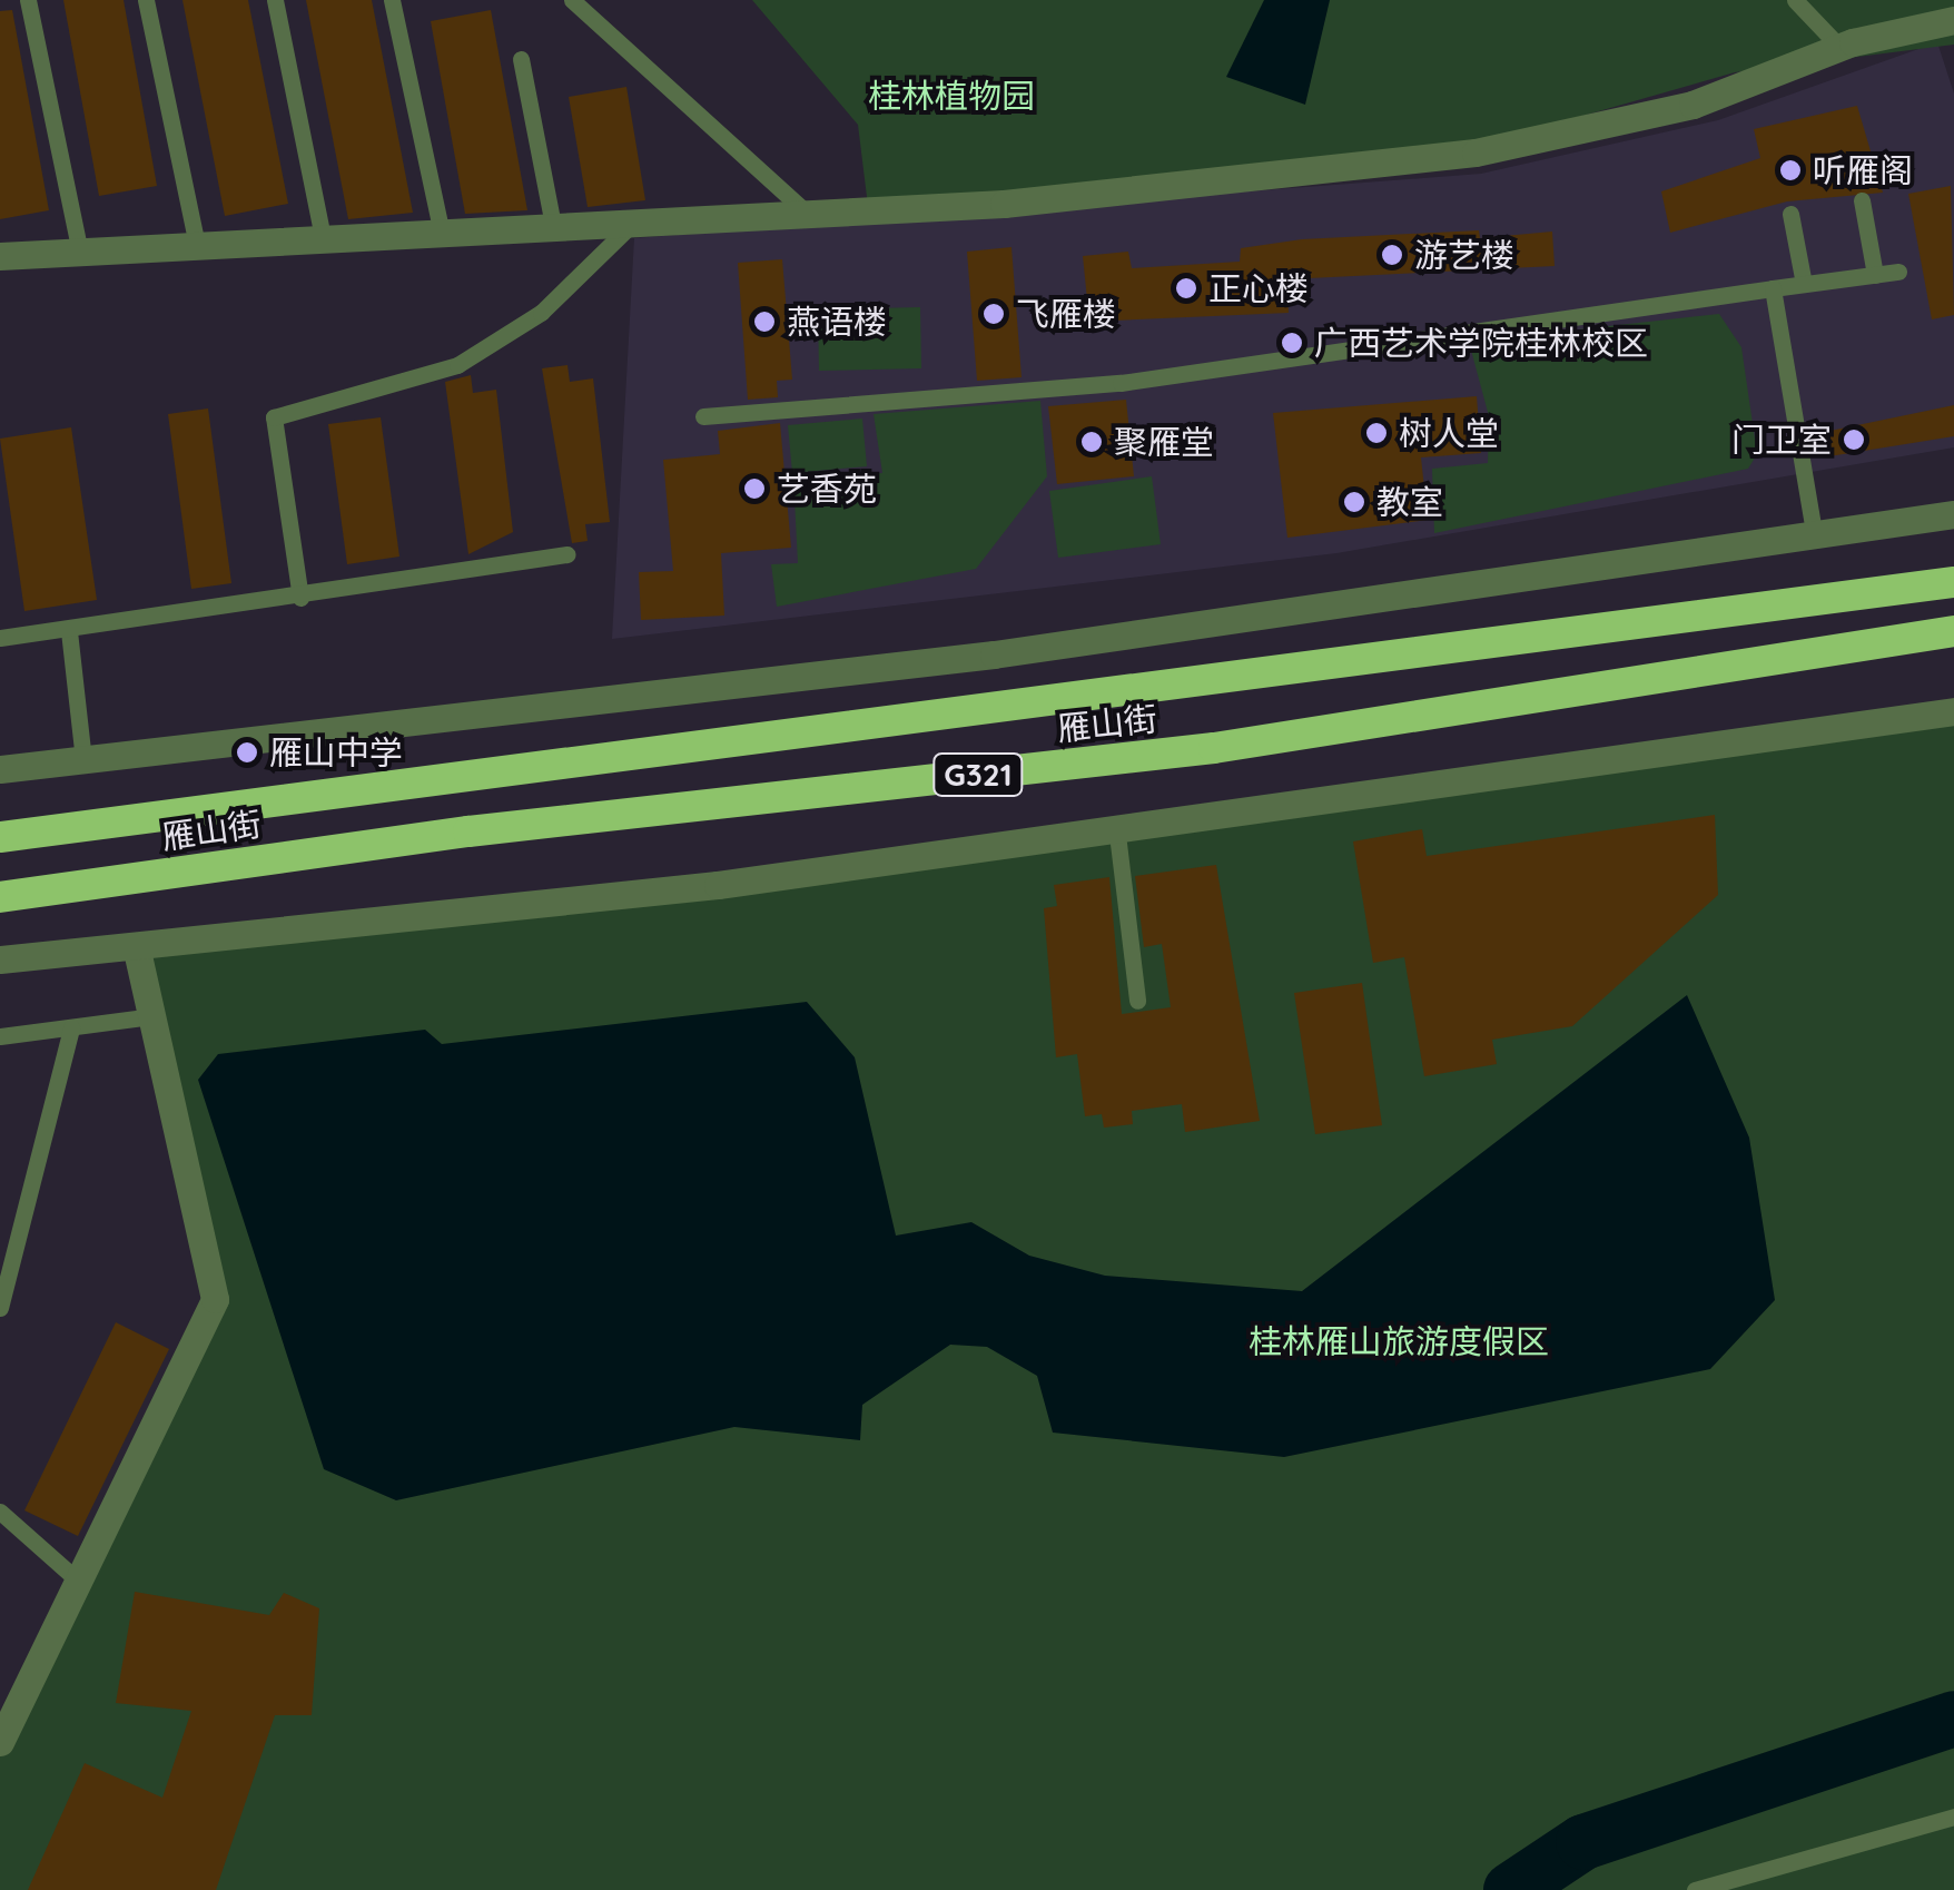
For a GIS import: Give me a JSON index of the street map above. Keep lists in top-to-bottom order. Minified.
{"streets":{"highway":["雁山街","G321"]},"parks":["桂林植物园","桂林雁山旅游度假区"],"places":["听雁阁","游艺楼","正心楼","飞雁楼","燕语楼","广西艺术学院桂林校区","树人堂","门卫室","聚雁堂","艺香苑","教室","雁山中学"]}
